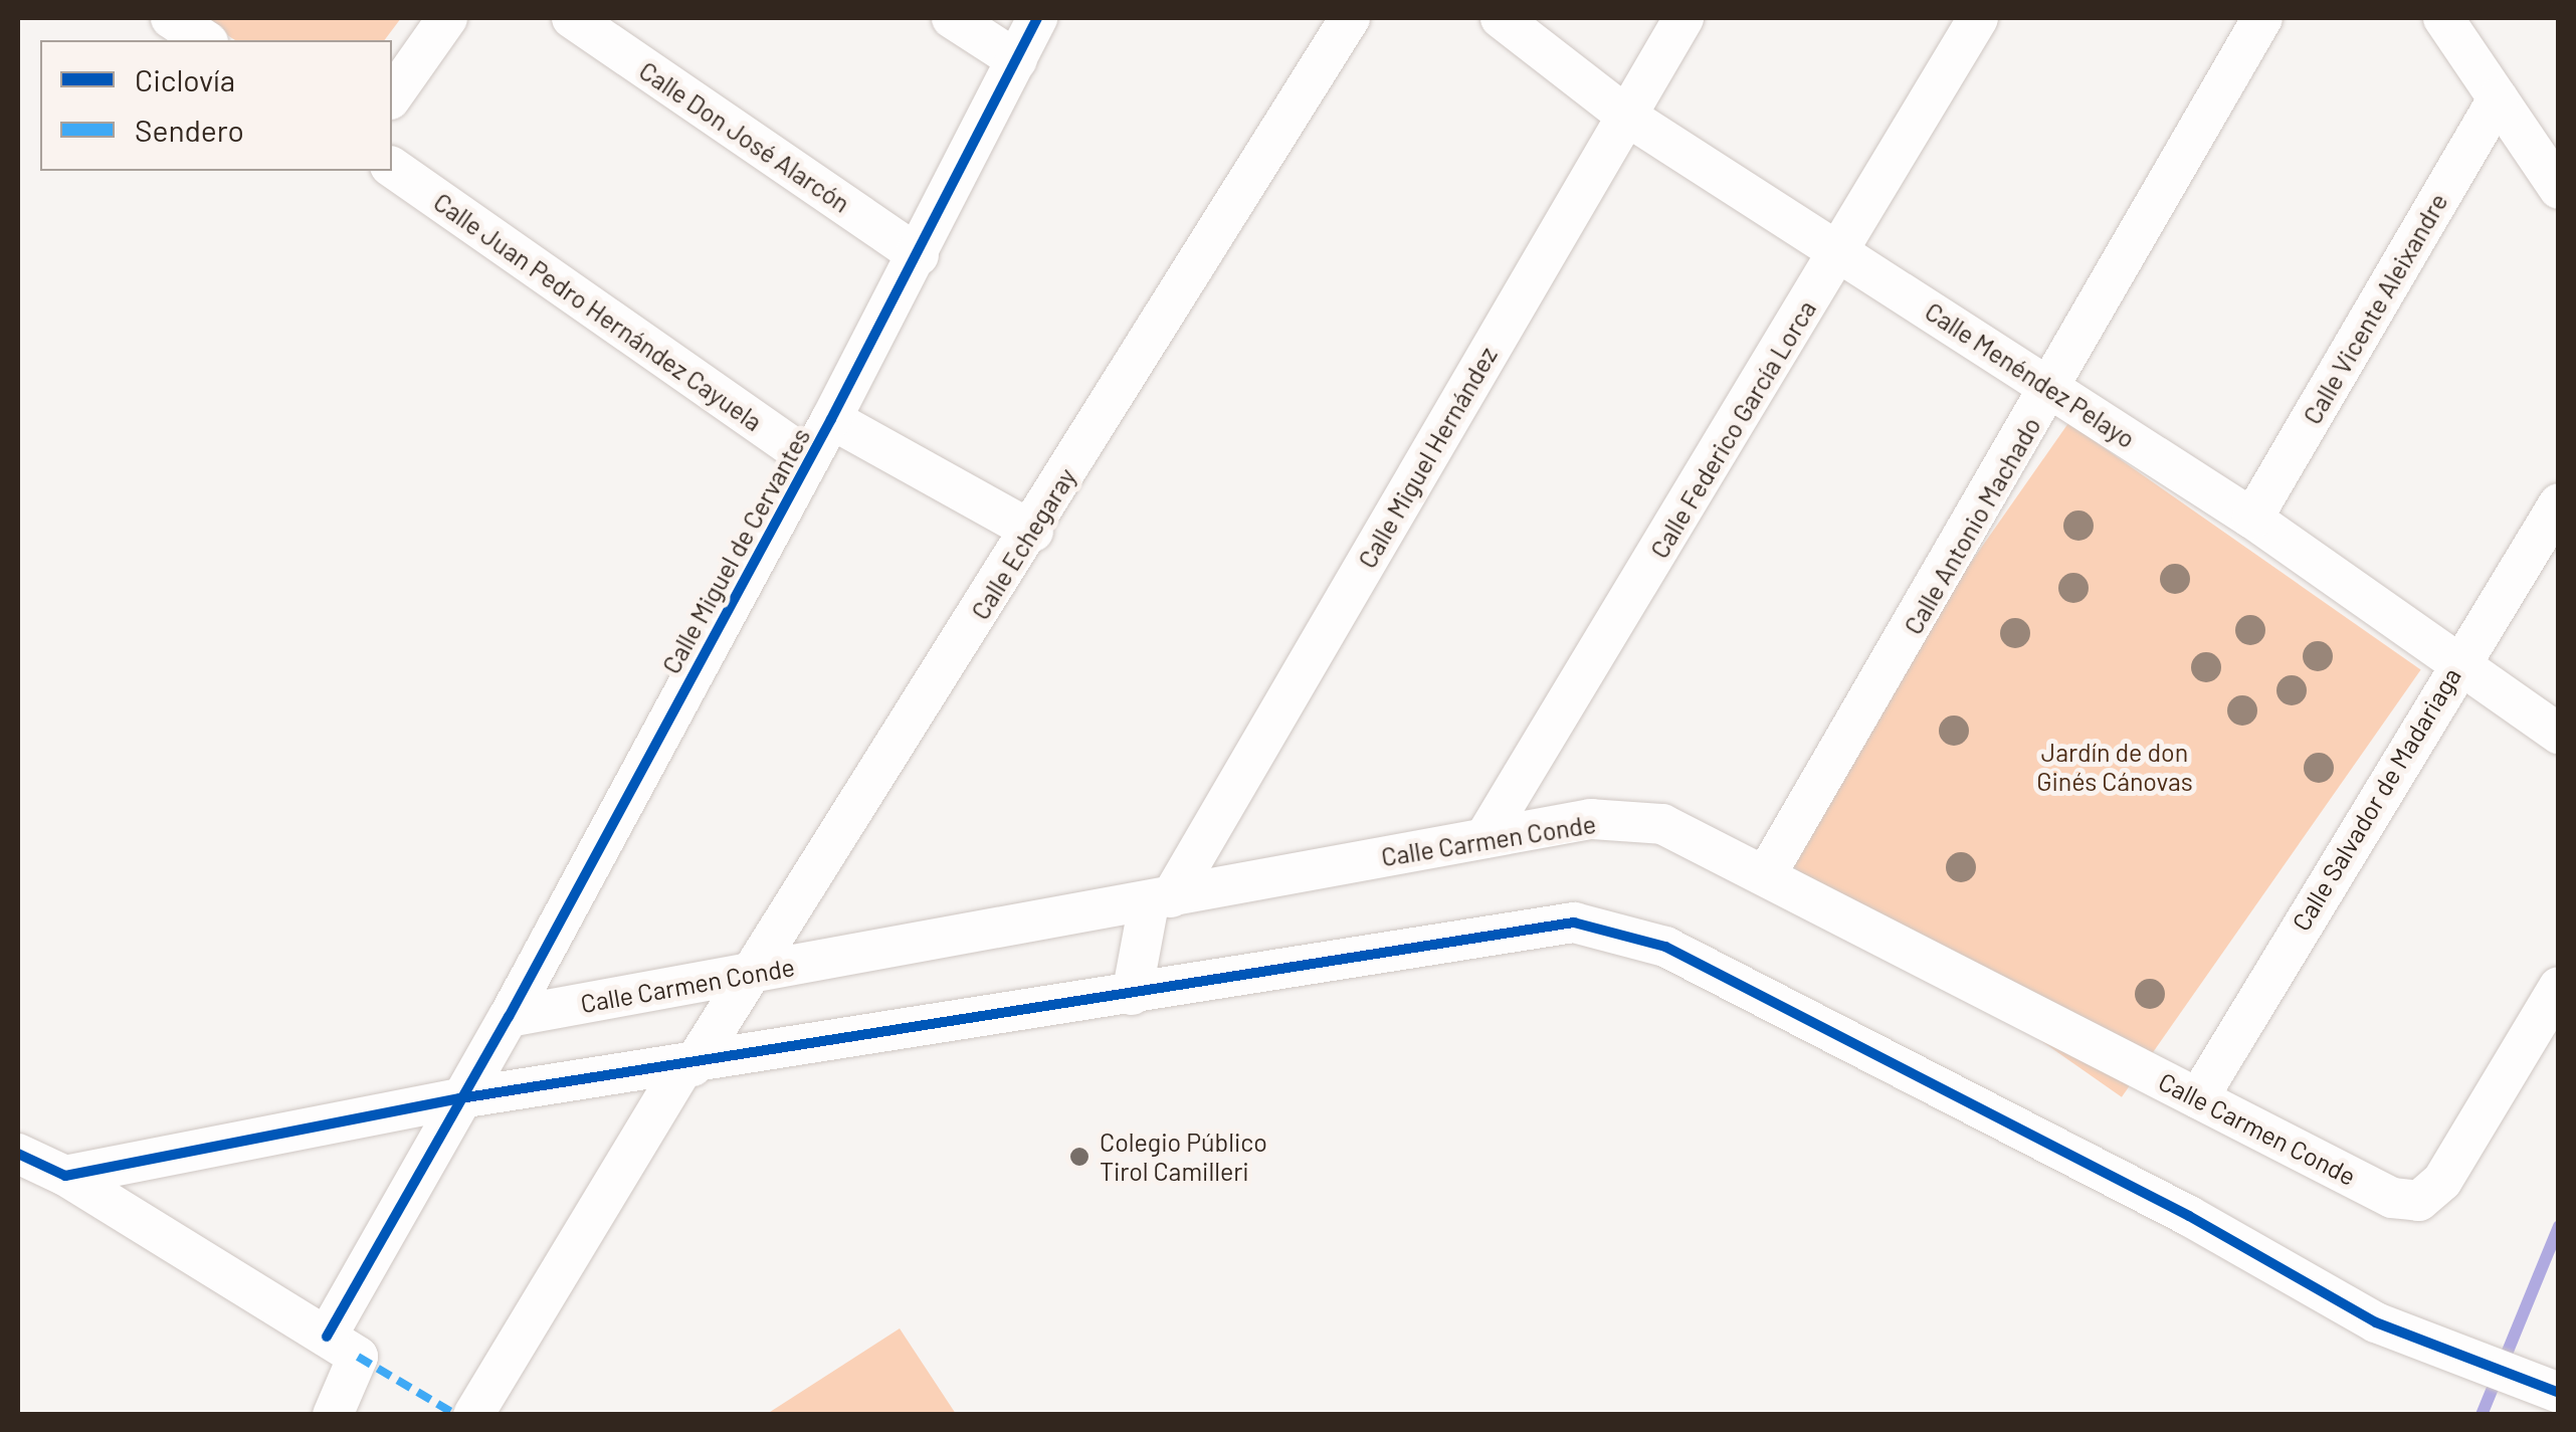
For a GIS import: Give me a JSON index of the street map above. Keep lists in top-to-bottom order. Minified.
{"streets":{"street":["Calle Don José Alarcón","Calle Vicente Aleixandre","Calle Juan Pedro Hernández Cayuela","Calle Menéndez Pelayo","Calle Federico García Lorca","Calle Miguel Hernández","Calle Antonio Machado","Calle Echegaray","Calle Miguel de Cervantes","Calle Salvador de Madariaga","Calle Carmen Conde"]},"crossings":[["Calle Don José Alarcón","Calle Miguel de Cervantes"],["Calle Vicente Aleixandre","Calle Menéndez Pelayo"],["Calle Juan Pedro Hernández Cayuela","Calle Miguel de Cervantes"],["Calle Menéndez Pelayo","Calle Federico García Lorca"],["Calle Menéndez Pelayo","Calle Miguel Hernández"],["Calle Menéndez Pelayo","Calle Antonio Machado"],["Calle Menéndez Pelayo","Calle Salvador de Madariaga"],["Calle Federico García Lorca","Calle Carmen Conde"],["Calle Miguel Hernández","Calle Carmen Conde"],["Calle Antonio Machado","Calle Carmen Conde"],["Calle Echegaray","Calle Carmen Conde"],["Calle Miguel de Cervantes","Calle Carmen Conde"],["Calle Salvador de Madariaga","Calle Carmen Conde"]],"parks":["Jardín de don Ginés Cánovas"],"places":["Colegio Público Tirol Camilleri"],"legend":["Ciclovía","Sendero"]}
